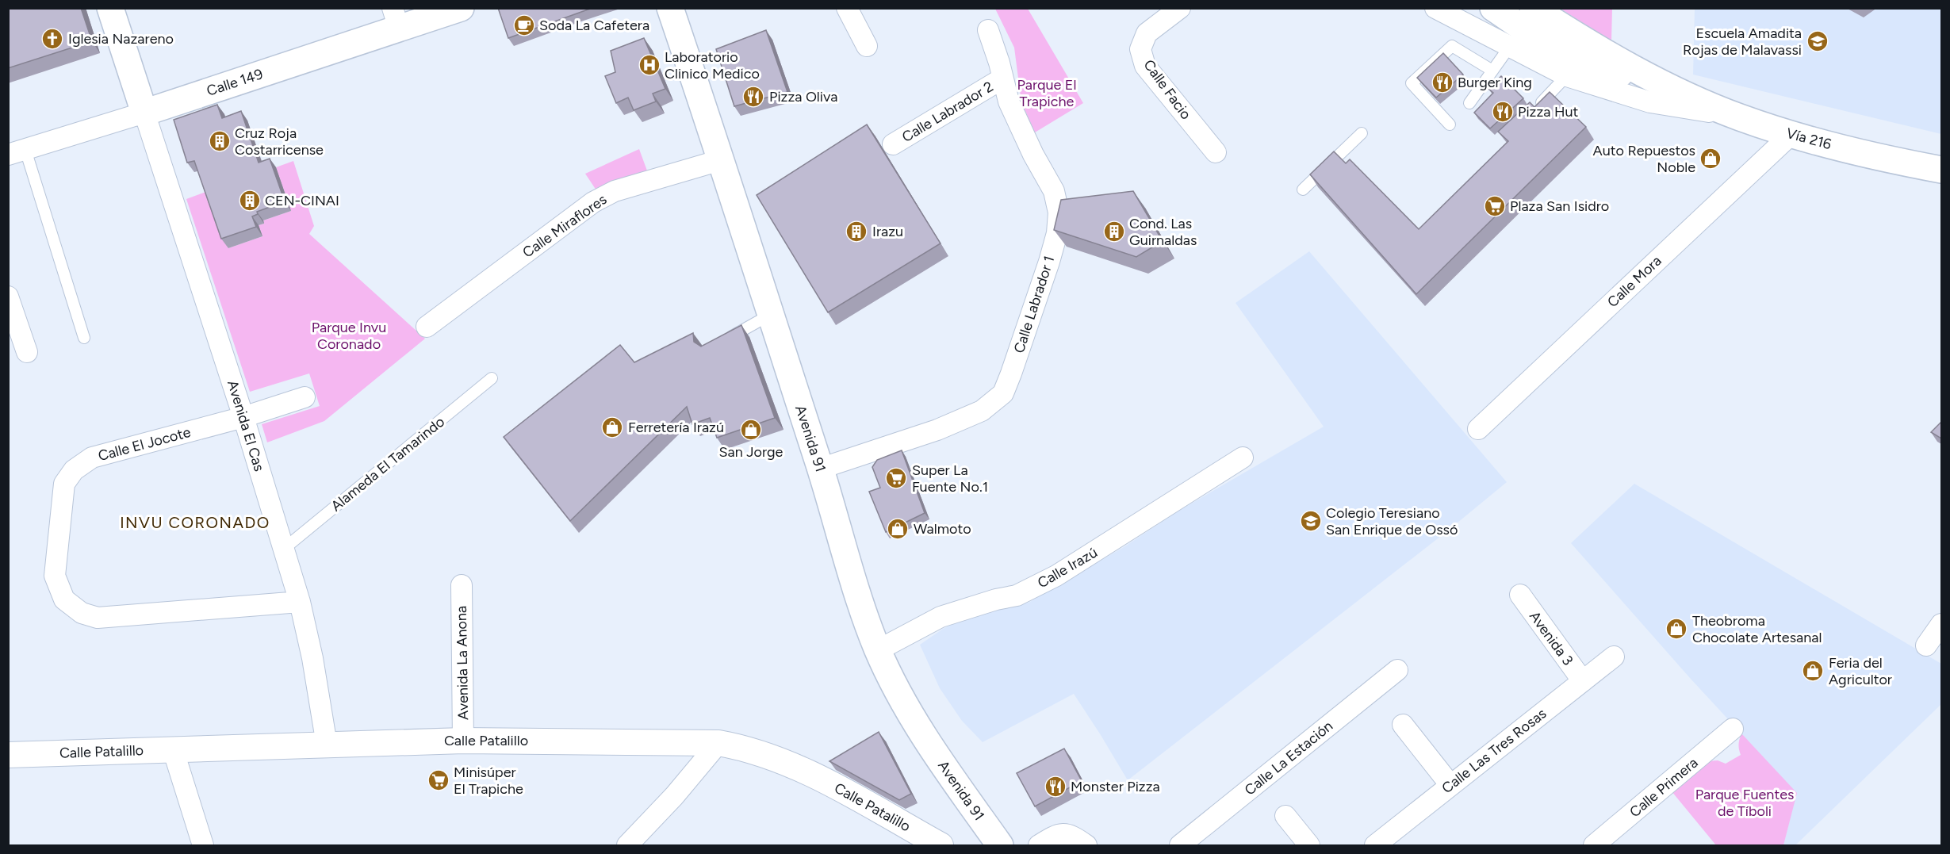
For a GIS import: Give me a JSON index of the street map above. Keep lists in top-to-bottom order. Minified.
{"streets":{"main road":["Calle 149","Vía 216","Avenida 91"],"street":["Calle Facio","Calle Labrador 2","Calle Miraflores","Calle Mora","Calle Labrador 1","Avenida El Cas","Calle El Jocote","Calle Irazú","Avenida 3","Avenida La Anona","Calle Patalillo","Calle Las Tres Rosas","Calle La Estación","Calle Primera"],"lane":["Alameda El Tamarindo"]},"crossings":[["Calle 149","Avenida El Cas"],["Calle Labrador 2","Calle Labrador 1"],["Vía 216","Calle Mora"],["Calle Miraflores","Avenida 91"],["Calle Labrador 1","Avenida 91"],["Avenida El Cas","Calle El Jocote"],["Avenida El Cas","Alameda El Tamarindo"],["Avenida El Cas","Calle Patalillo"],["Avenida 91","Calle Irazú"],["Avenida 3","Calle Las Tres Rosas"],["Avenida La Anona","Calle Patalillo"]],"districts":["INVU CORONADO"],"parks":["Parque El Trapiche","Parque Invu Coronado","Parque Fuentes de Tíboli"],"places":{"cafe":["Soda La Cafetera"],"church":["Iglesia Nazareno"],"school or university":["Escuela Amadita Rojas de Malavassi","Colegio Teresiano San Enrique de Ossó"],"hospital":["Laboratorio Clinico Medico"],"restaurant":["Burger King","Pizza Oliva","Pizza Hut","Monster Pizza"],"building":["Cruz Roja Costarricense","CEN-CINAI","Irazu","Cond. Las Guirnaldas"],"shop":["Auto Repuestos Noble","Ferretería Irazú","San Jorge","Walmoto","Theobroma Chocolate Artesanal","Feria del Agricultor"],"supermarket":["Plaza San Isidro","Super La Fuente No.1","Minisúper El Trapiche"]}}
